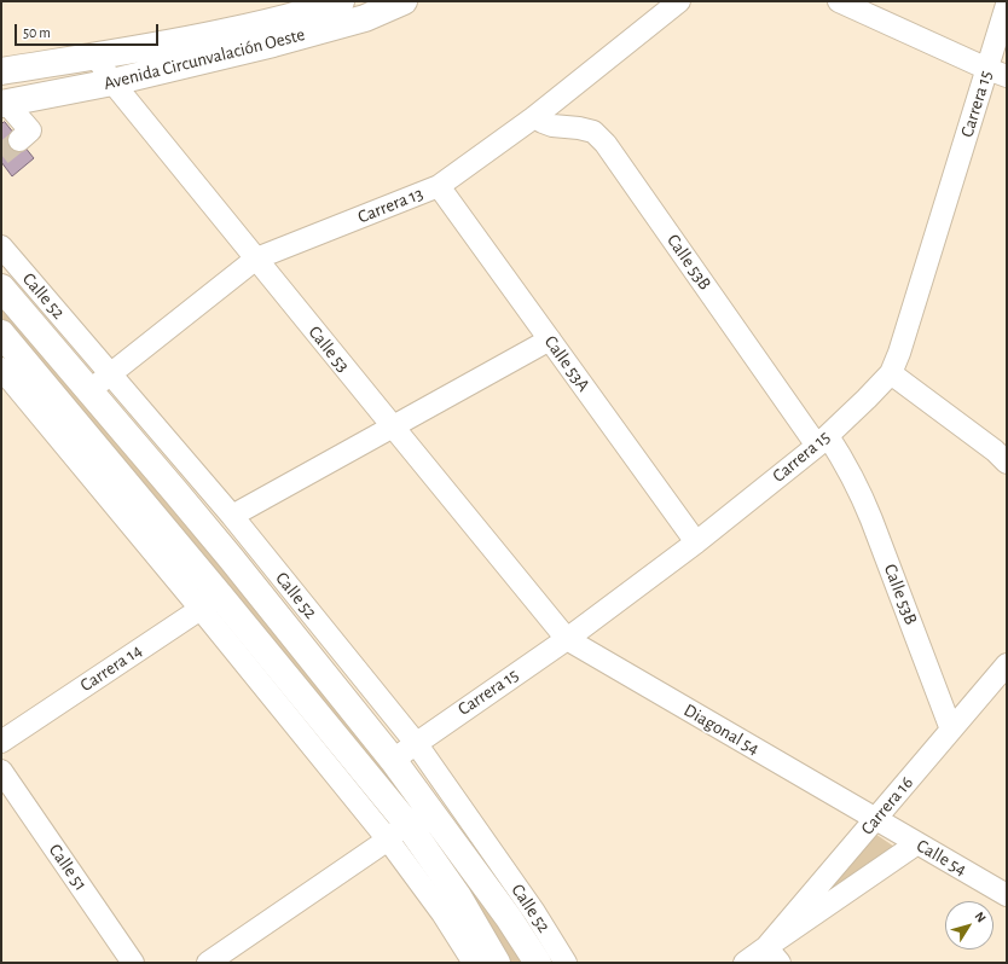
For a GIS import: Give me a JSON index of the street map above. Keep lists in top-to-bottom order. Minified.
{"streets":{"main road":["Avenida Circunvalación Oeste","Calle 52"],"street":["Carrera 15","Carrera 13","Calle 53B","Calle 53","Calle 53A","Carrera 14","Diagonal 54","Carrera 16","Calle 54","Calle 51"]},"crossings":[["Avenida Circunvalación Oeste","Calle 53"],["Carrera 15","Calle 53B"],["Carrera 15","Calle 52"],["Carrera 15","Calle 53"],["Carrera 15","Calle 53A"],["Carrera 15","Diagonal 54"],["Carrera 13","Calle 53B"],["Carrera 13","Calle 52"],["Carrera 13","Calle 53"],["Carrera 13","Calle 53A"],["Calle 53B","Carrera 16"],["Calle 53","Diagonal 54"],["Diagonal 54","Carrera 16"],["Diagonal 54","Calle 54"],["Carrera 16","Calle 54"]],"scale_bar":"50 m","north":"top right"}
